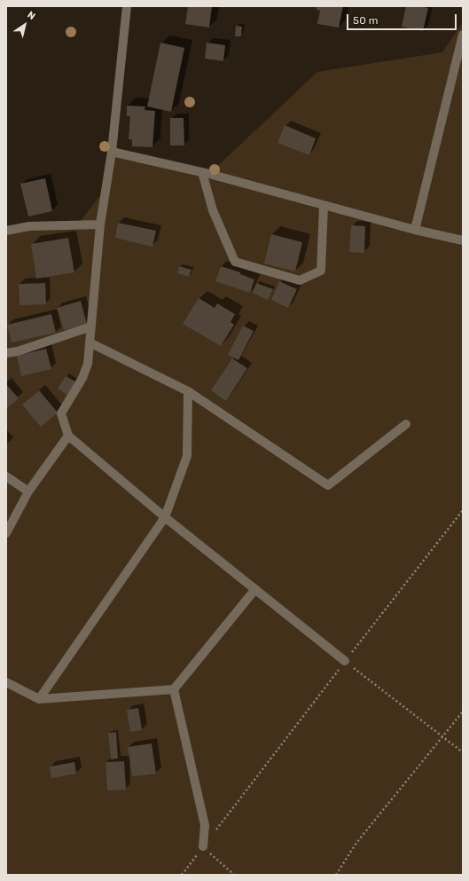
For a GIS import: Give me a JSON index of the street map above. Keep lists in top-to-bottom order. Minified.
{"scale_bar":"50 m","north":"top right"}
